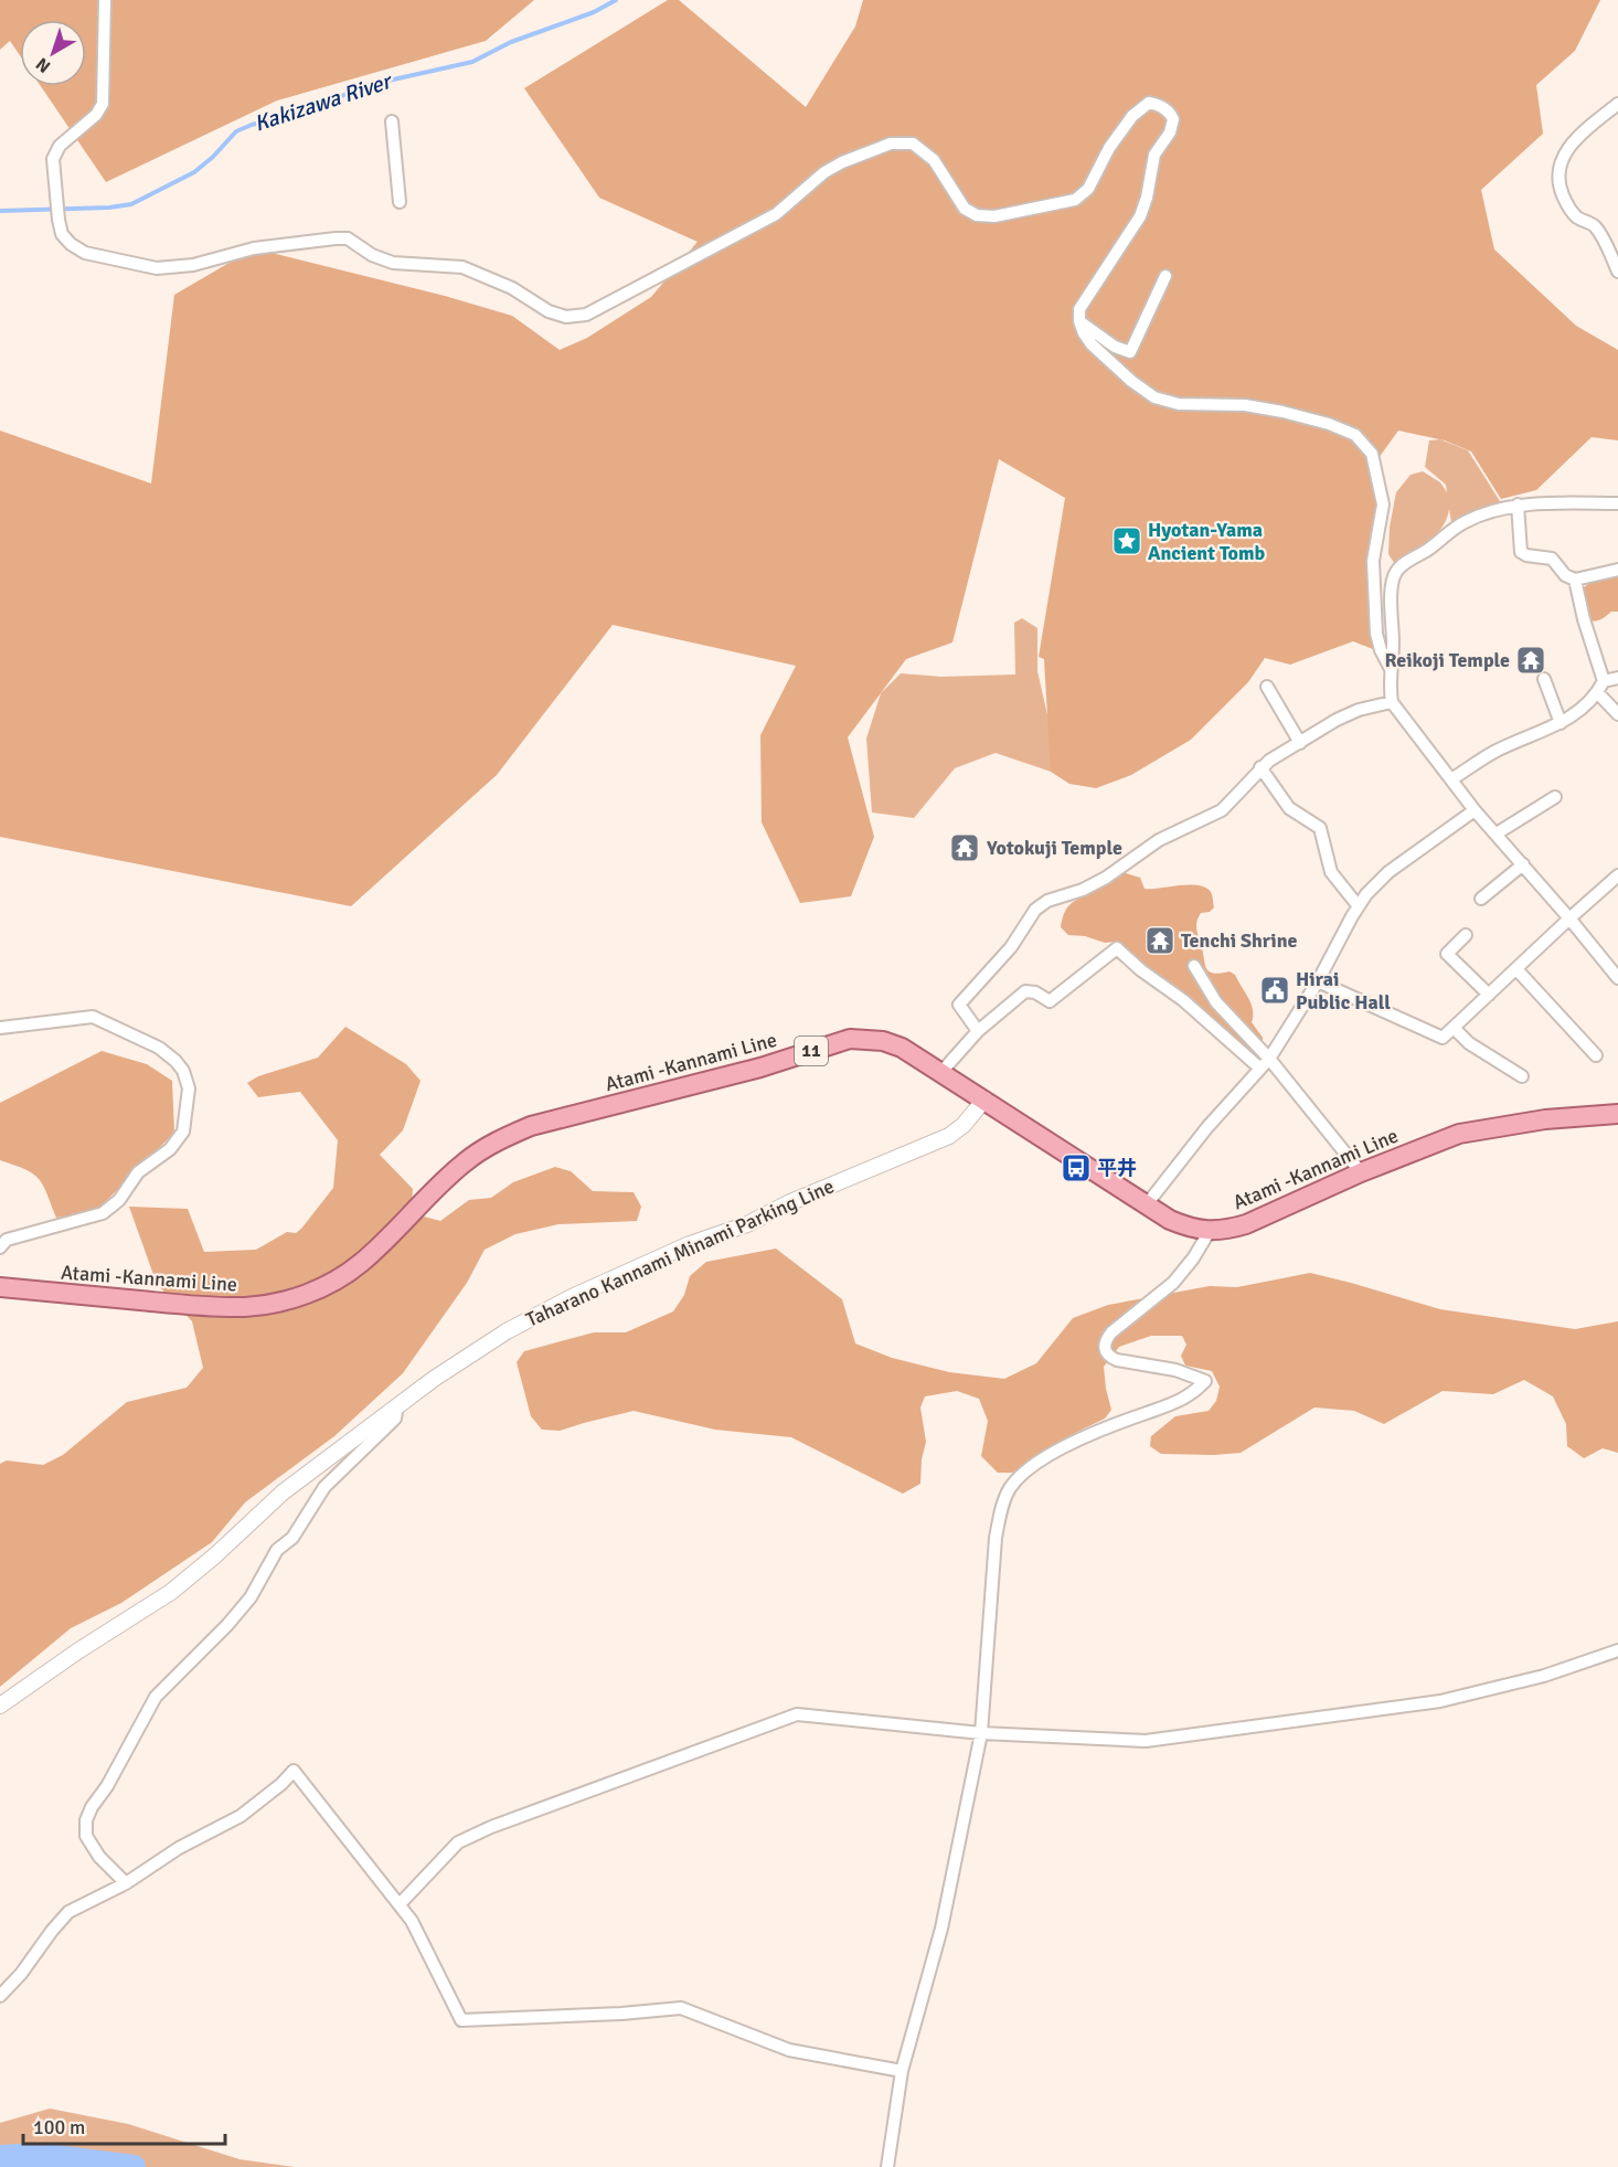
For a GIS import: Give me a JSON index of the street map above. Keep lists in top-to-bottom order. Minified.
{"streets":{"main road":["11","Atami -Kannami Line","Taharano Kannami Minami Parking Line"]},"crossings":[["Atami -Kannami Line","Taharano Kannami Minami Parking Line"]],"water":["Kakizawa River"],"places":{"place":["Hyotan-Yama Ancient Tomb"],"temple":["Reikoji Temple","Yotokuji Temple","Tenchi Shrine"],"public building":["Hirai Public Hall"],"bus stop":["平井"]},"scale_bar":"100 m","north":"bottom left"}
